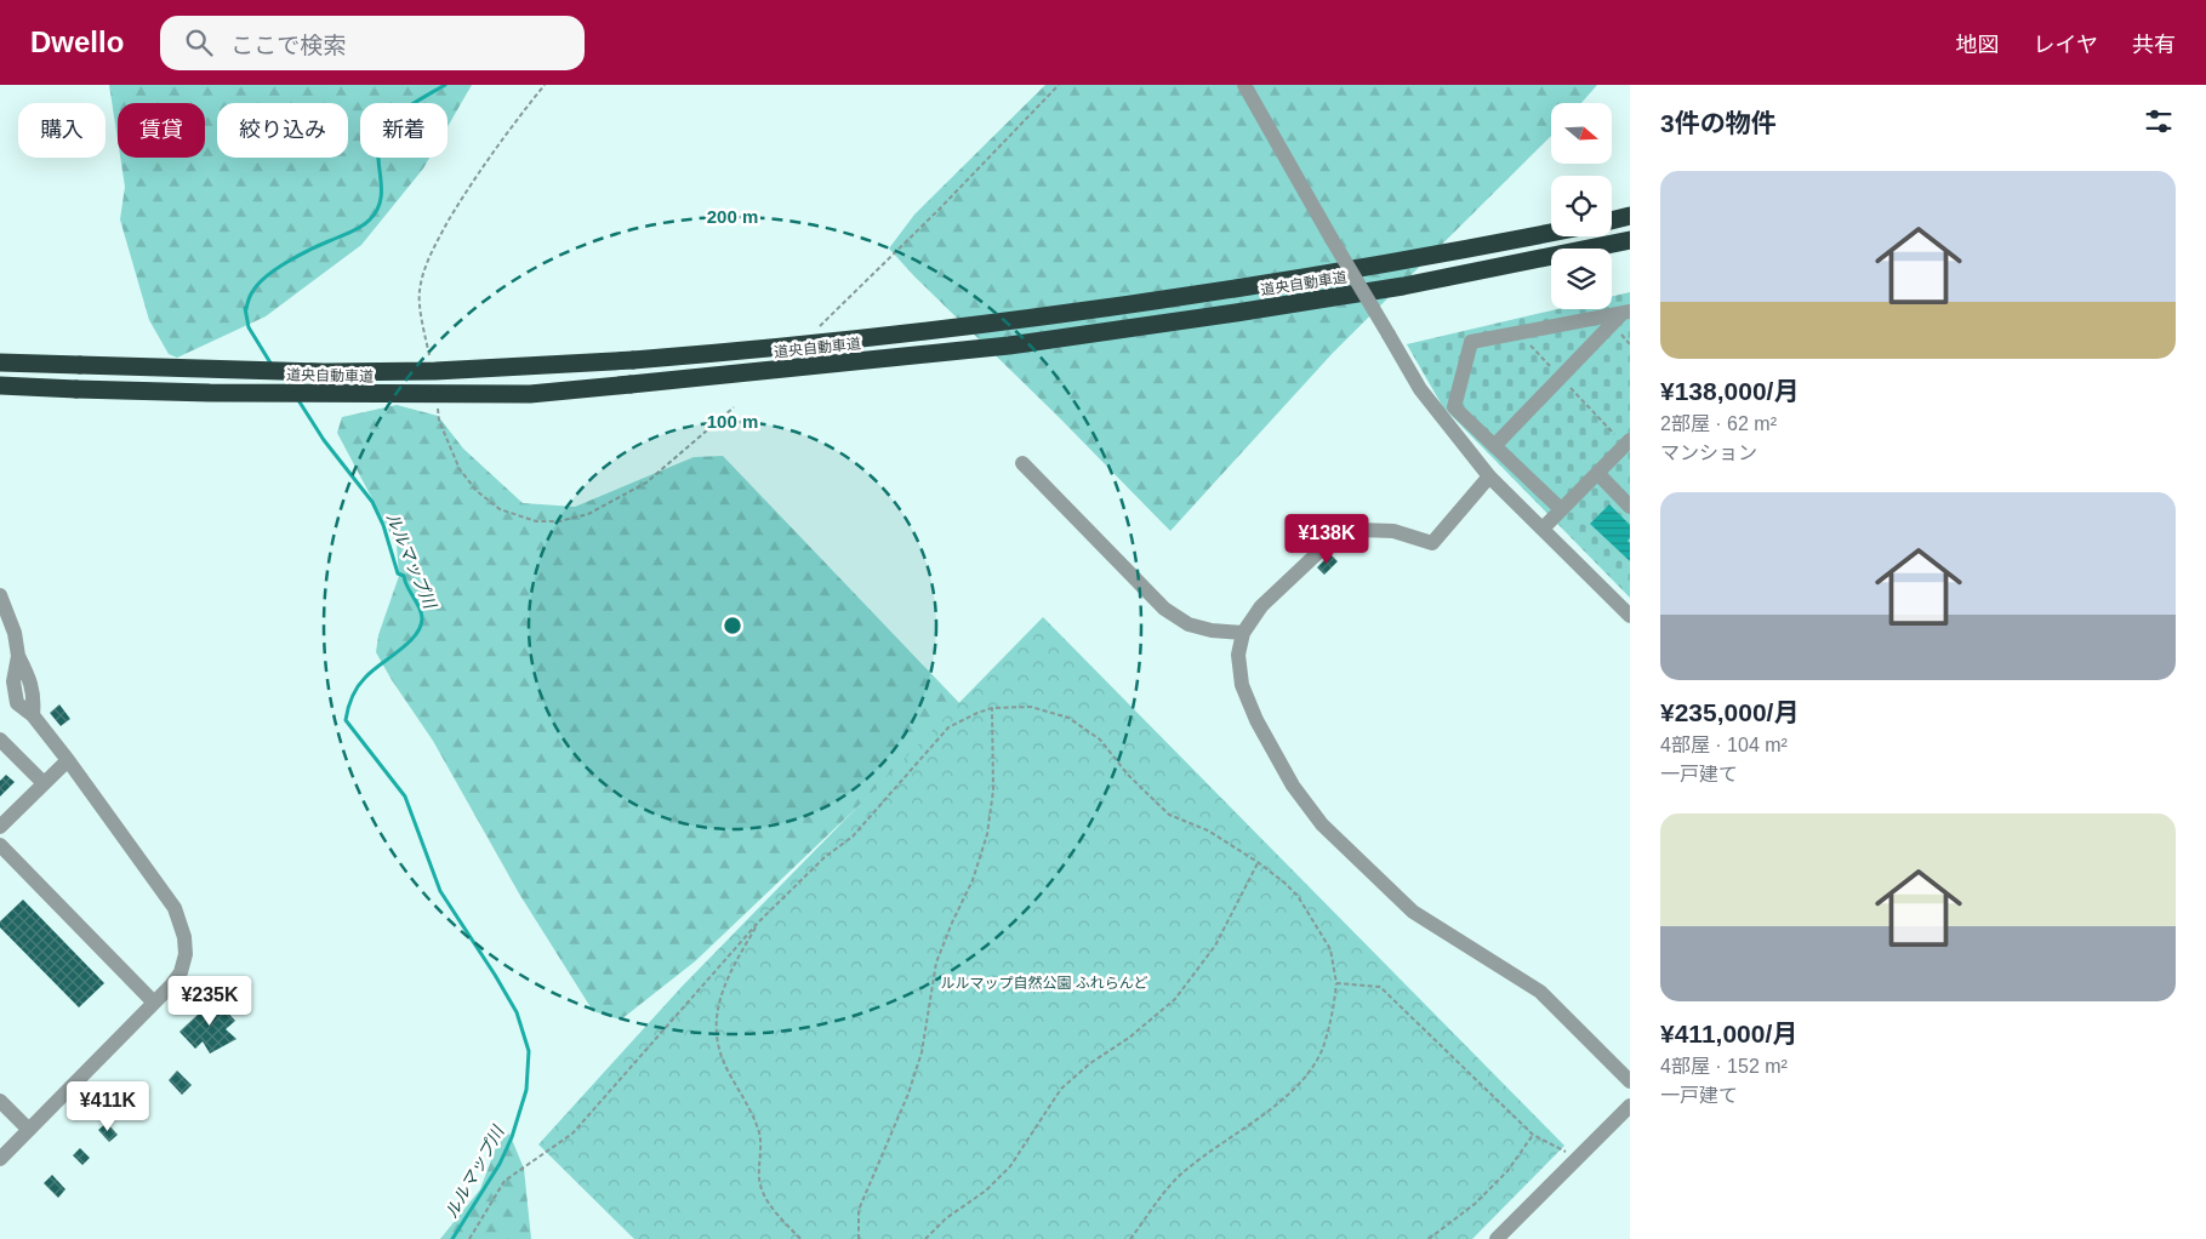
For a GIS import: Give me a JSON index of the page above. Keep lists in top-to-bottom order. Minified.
{"streets":{"highway":["道央自動車道"]},"water":["ルルマップ川"],"parks":["ルルマップ自然公園 ふれらんど"],"north":"right","page":{"header":"Dwello","search":"ここで検索","nav":["地図","レイヤ","共有"],"heading":"3件の物件","chip":["購入","賃貸","絞り込み","新着"],"list":[{"name":"¥138,000/月","note":"2部屋 · 62 m² · マンション"},{"name":"¥235,000/月","note":"4部屋 · 104 m² · 一戸建て"},{"name":"¥411,000/月","note":"4部屋 · 152 m² · 一戸建て"}],"price":["¥138K","¥235K","¥411K"]},"rings":["200 m","100 m"]}
